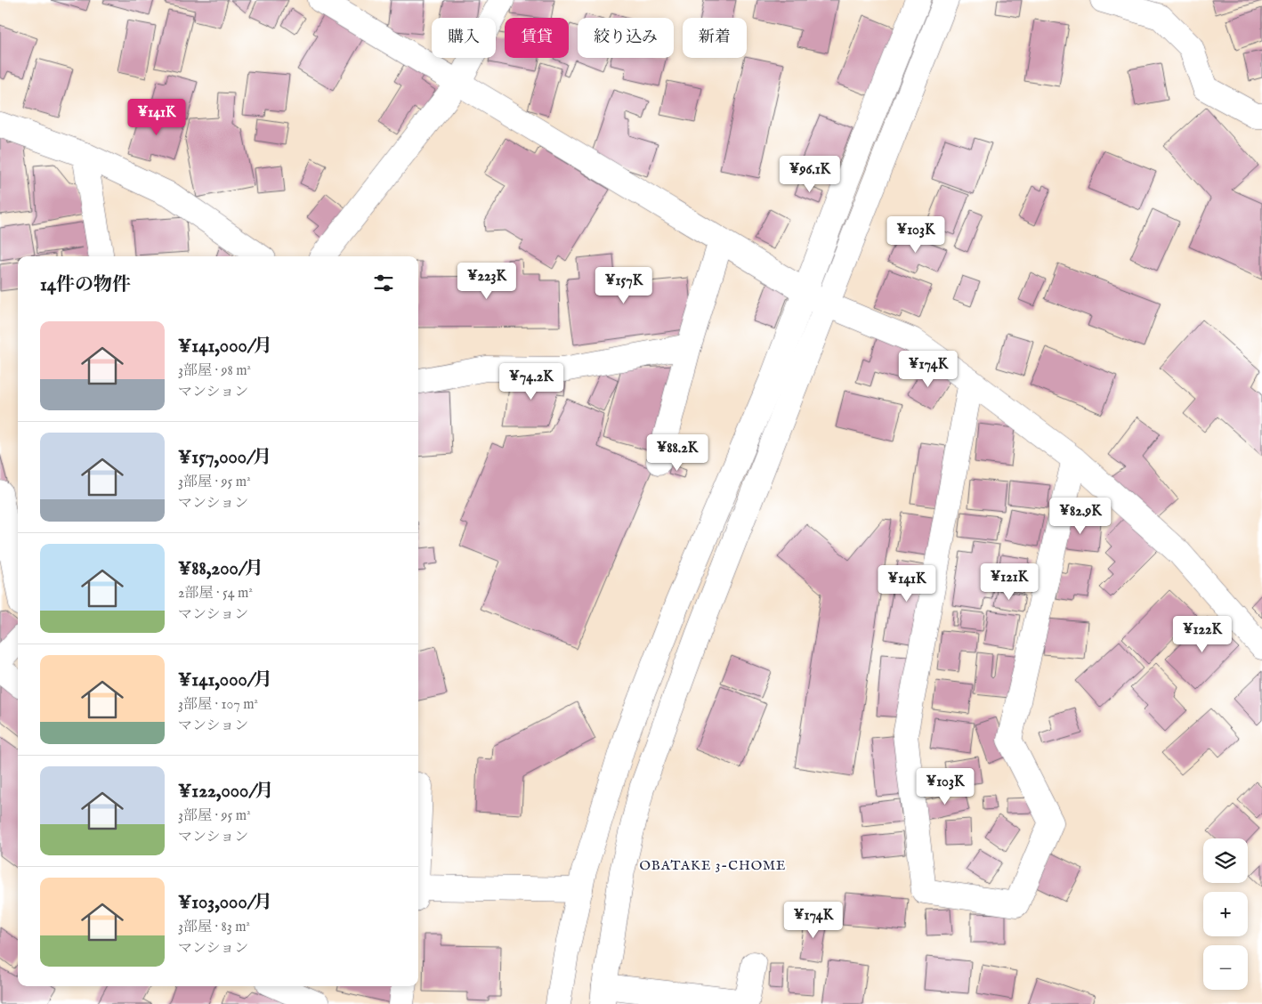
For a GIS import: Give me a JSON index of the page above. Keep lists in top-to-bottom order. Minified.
{"districts":["OBATAKE 3-CHOME"],"page":{"chip":["購入","賃貸","絞り込み","新着"],"price":["¥141K","¥96.1K","¥103K","¥223K","¥157K","¥174K","¥74.2K","¥88.2K","¥82.9K","¥121K","¥141K","¥122K","¥103K","¥174K"],"heading":"14件の物件","list":[{"name":"¥141,000/月","note":"3部屋 · 98 m² · マンション"},{"name":"¥157,000/月","note":"3部屋 · 95 m² · マンション"},{"name":"¥88,200/月","note":"2部屋 · 54 m² · マンション"},{"name":"¥141,000/月","note":"3部屋 · 107 m² · マンション"},{"name":"¥122,000/月","note":"3部屋 · 95 m² · マンション"},{"name":"¥103,000/月","note":"3部屋 · 83 m² · マンション"}],"map_buttons":["+","−"]}}
